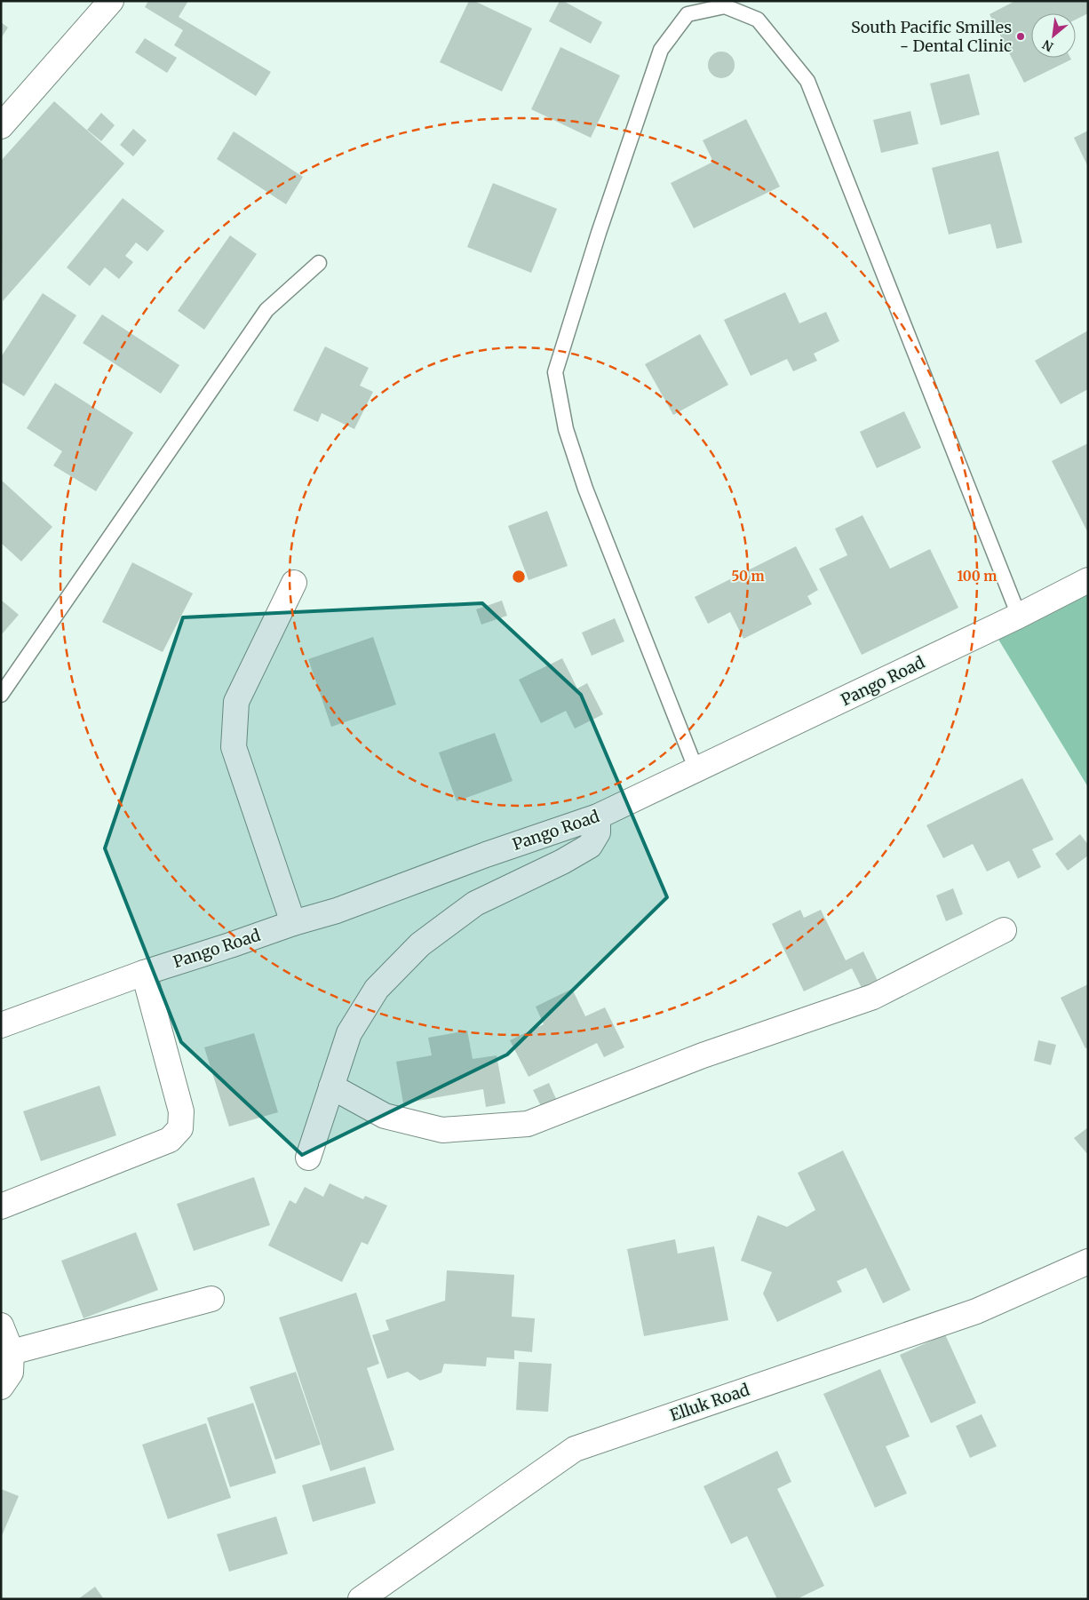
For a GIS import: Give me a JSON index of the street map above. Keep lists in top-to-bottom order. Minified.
{"streets":{"street":["Pango Road","Elluk Road"]},"places":["South Pacific Smilles - Dental Clinic"],"north":"bottom left","rings":["50 m","100 m"]}
